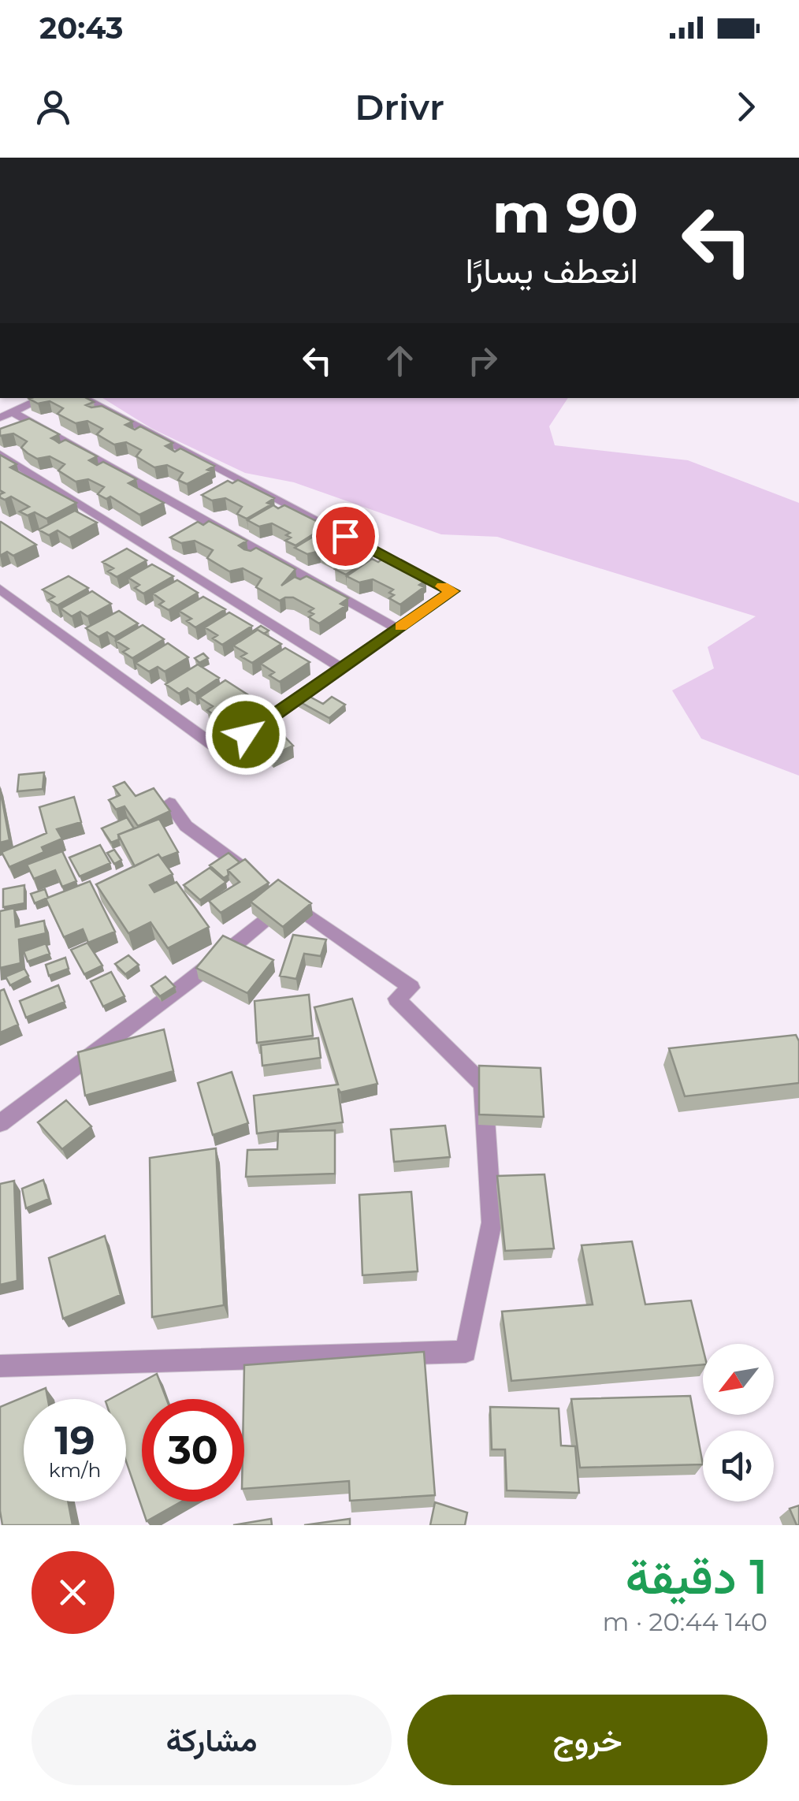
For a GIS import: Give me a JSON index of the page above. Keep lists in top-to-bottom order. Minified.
{"north":"bottom left","page":{"status":"20:43","header":"Drivr","turn":["90 m","انعطف يسارًا"],"speed":"19 km/h","limit":"30","heading":["1 دقيقة","140 m · 20:44"],"buttons":["خروج","مشاركة"]}}
